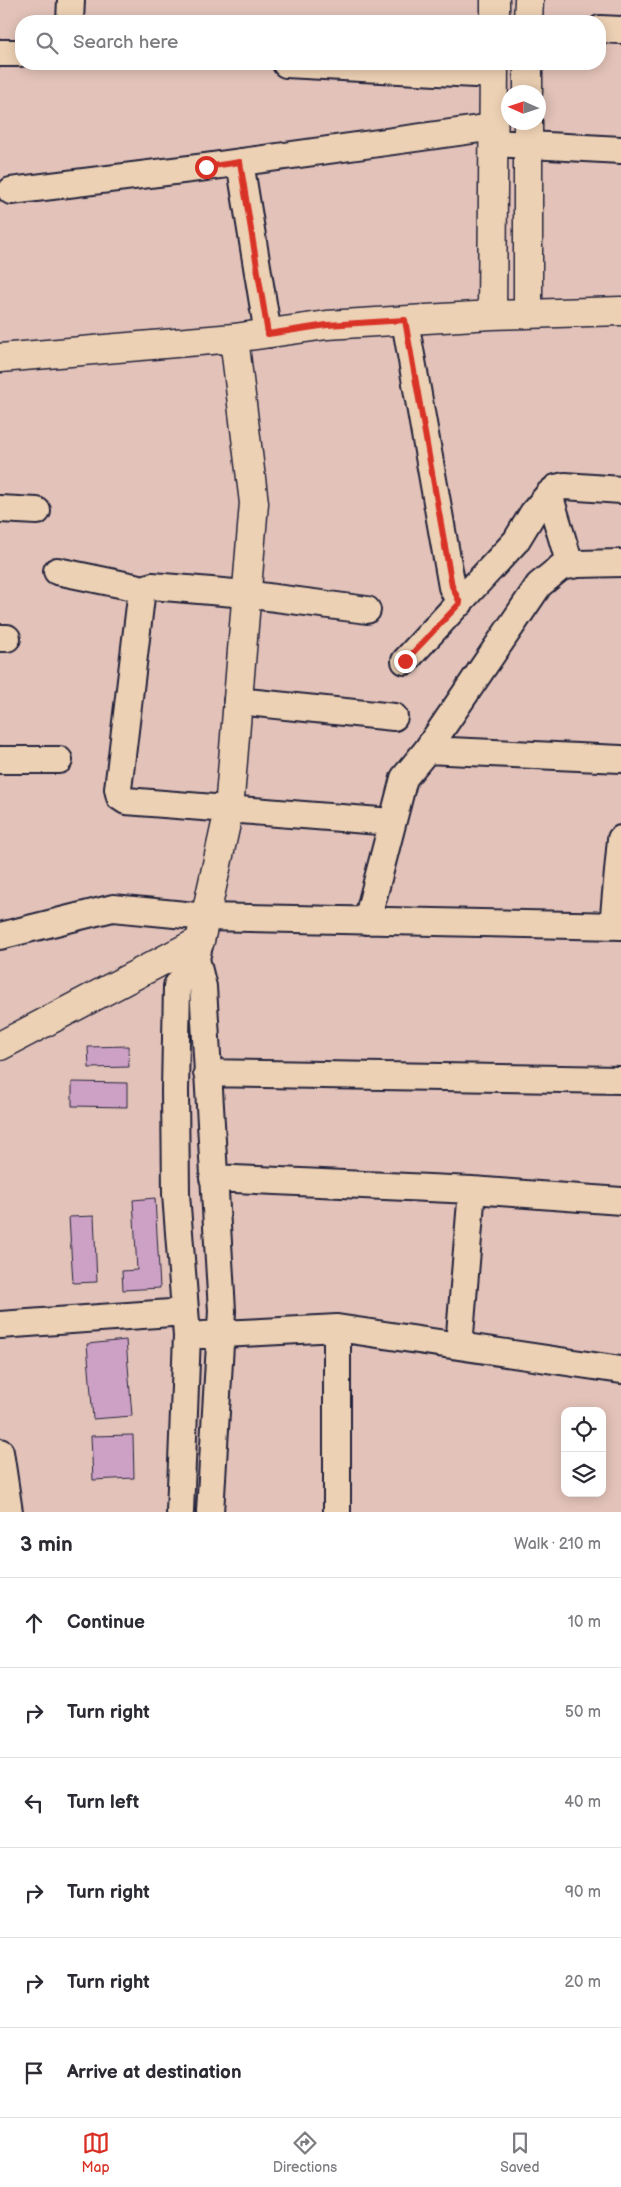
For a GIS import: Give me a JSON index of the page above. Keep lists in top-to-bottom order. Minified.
{"north":"left","page":{"search":"Search here","heading":["3 min","Walk · 210 m"],"list":[["Continue","10 m"],["Turn right","50 m"],["Turn left","40 m"],["Turn right","90 m"],["Turn right","20 m"],"Arrive at destination"],"nav":["Map","Directions","Saved"]}}
